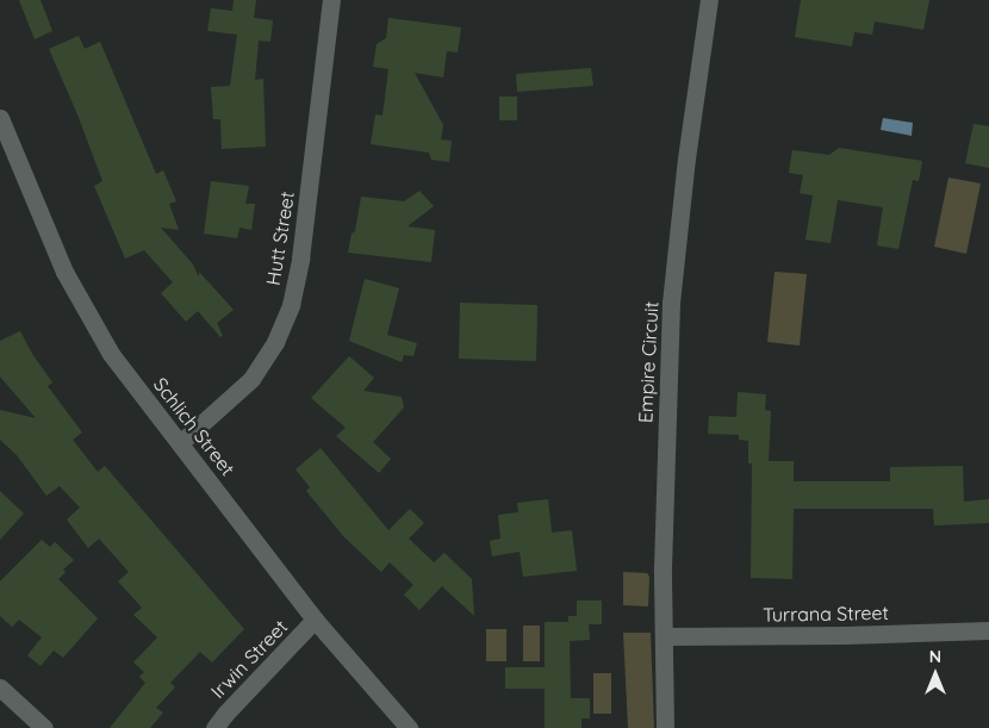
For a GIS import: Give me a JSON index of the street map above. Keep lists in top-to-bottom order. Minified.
{"streets":{"street":["Hutt Street","Empire Circuit","Schlich Street","Turrana Street","Irwin Street"]},"crossings":[["Hutt Street","Schlich Street"],["Empire Circuit","Turrana Street"],["Schlich Street","Irwin Street"]],"north":"top"}
